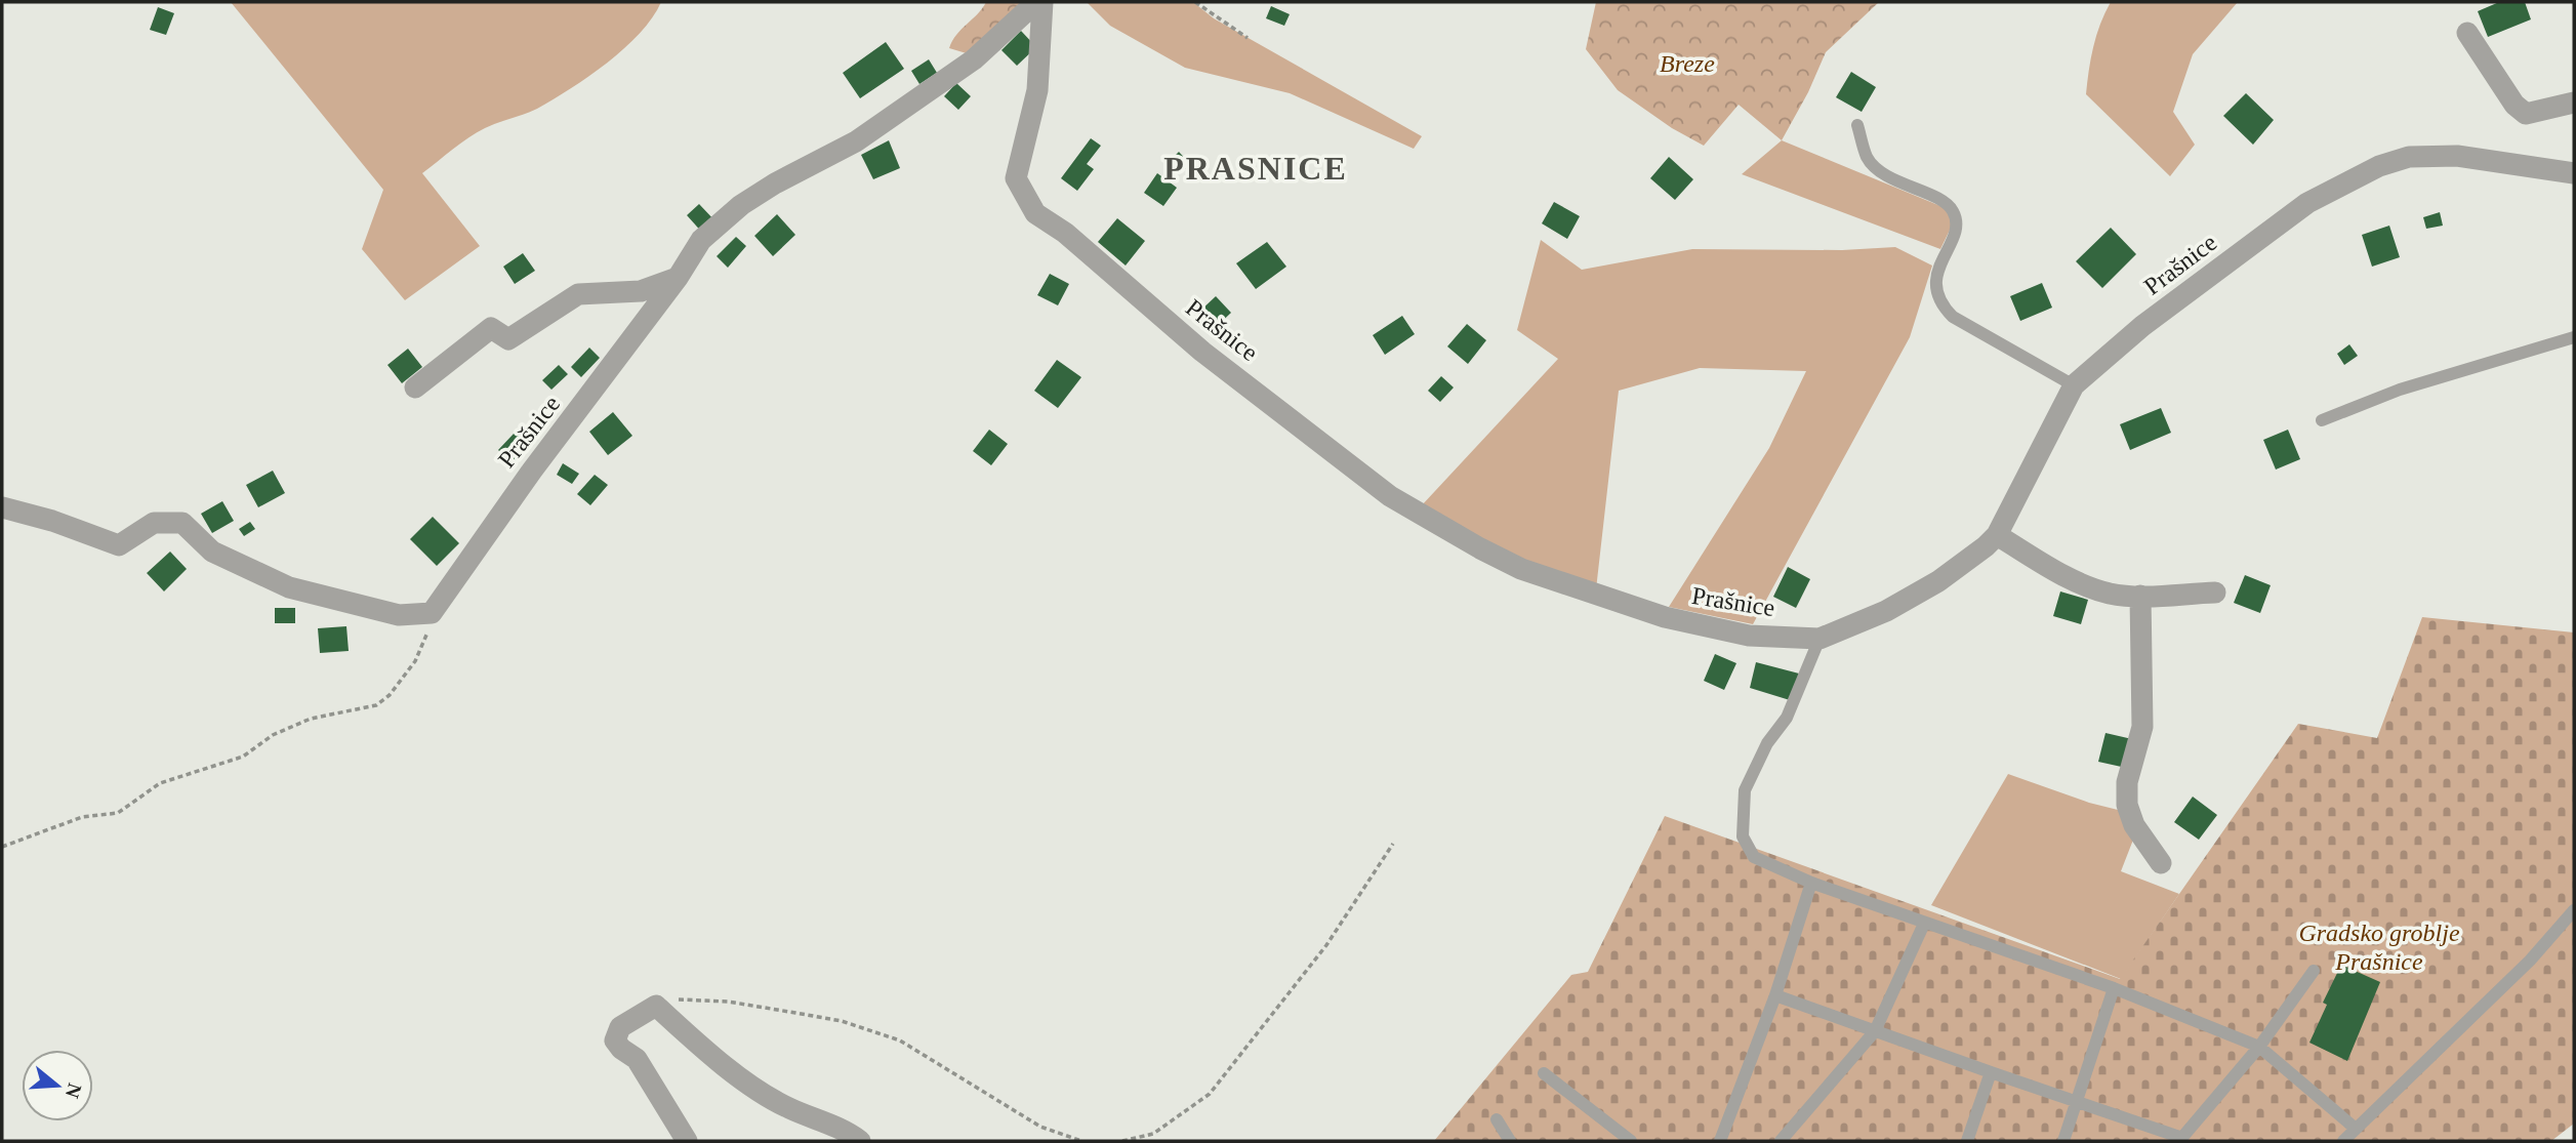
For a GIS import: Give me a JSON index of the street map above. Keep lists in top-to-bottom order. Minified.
{"streets":{"street":["Prašnice"]},"districts":["PRASNICE"],"parks":["Breze","Gradsko groblje Prašnice"],"north":"right"}
